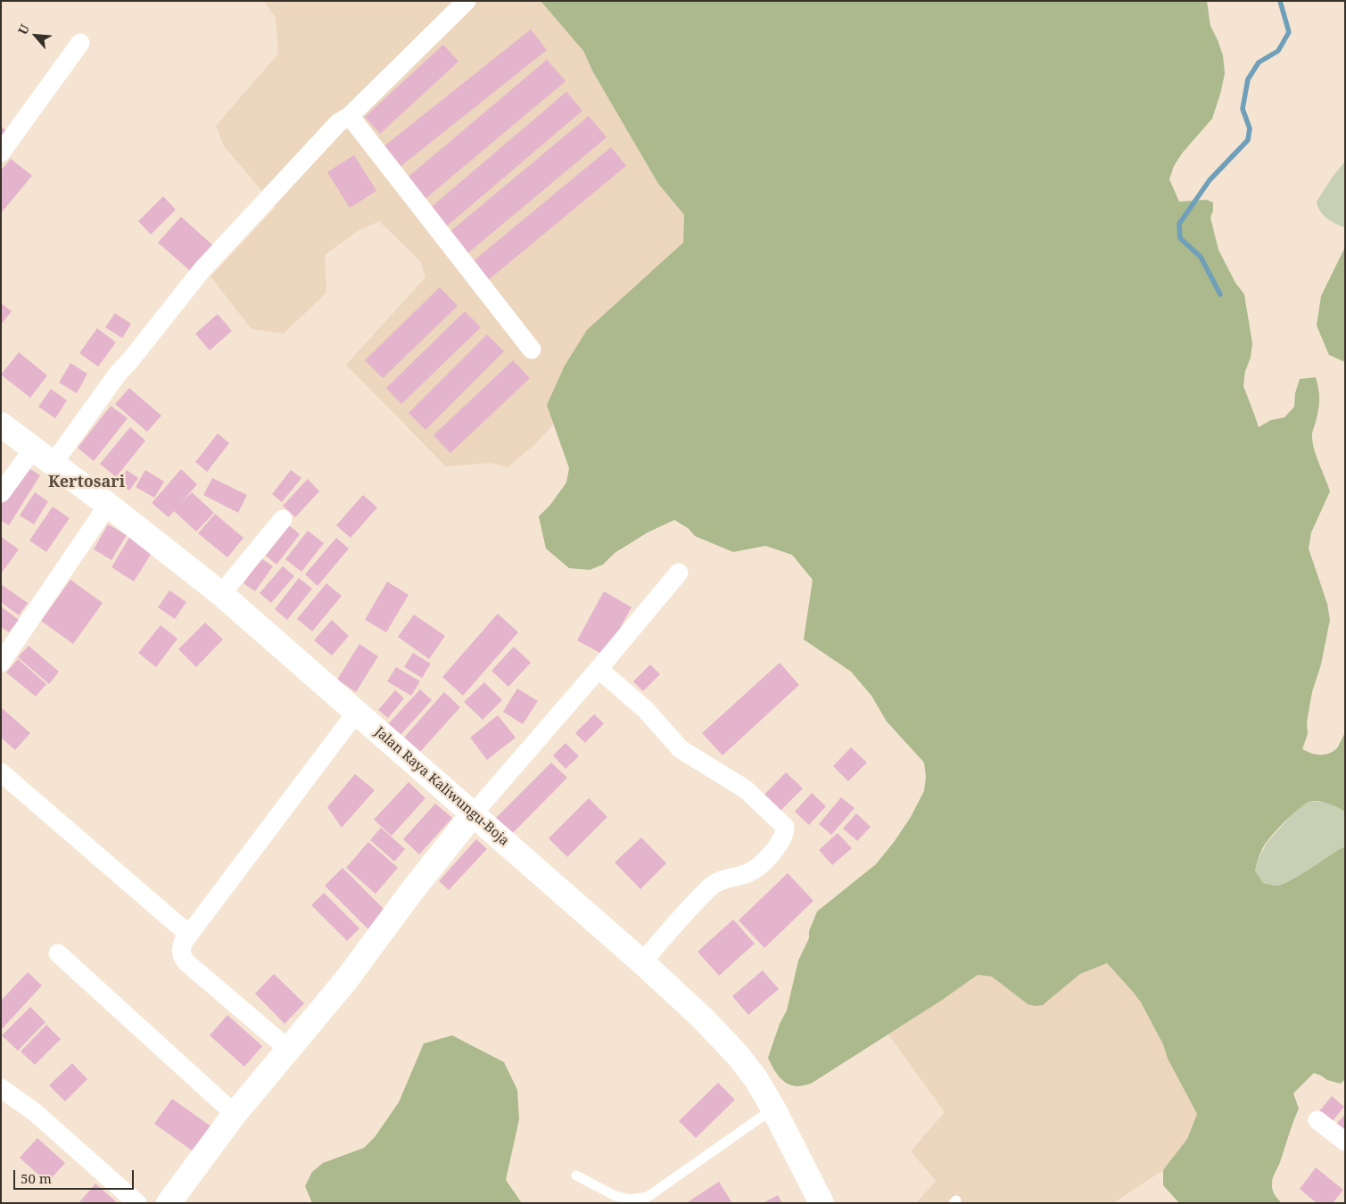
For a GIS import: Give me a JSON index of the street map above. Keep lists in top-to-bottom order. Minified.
{"streets":{"main road":["Jalan Raya Kaliwungu-Boja"]},"districts":["Kertosari"],"scale_bar":"50 m","north":"top left"}
